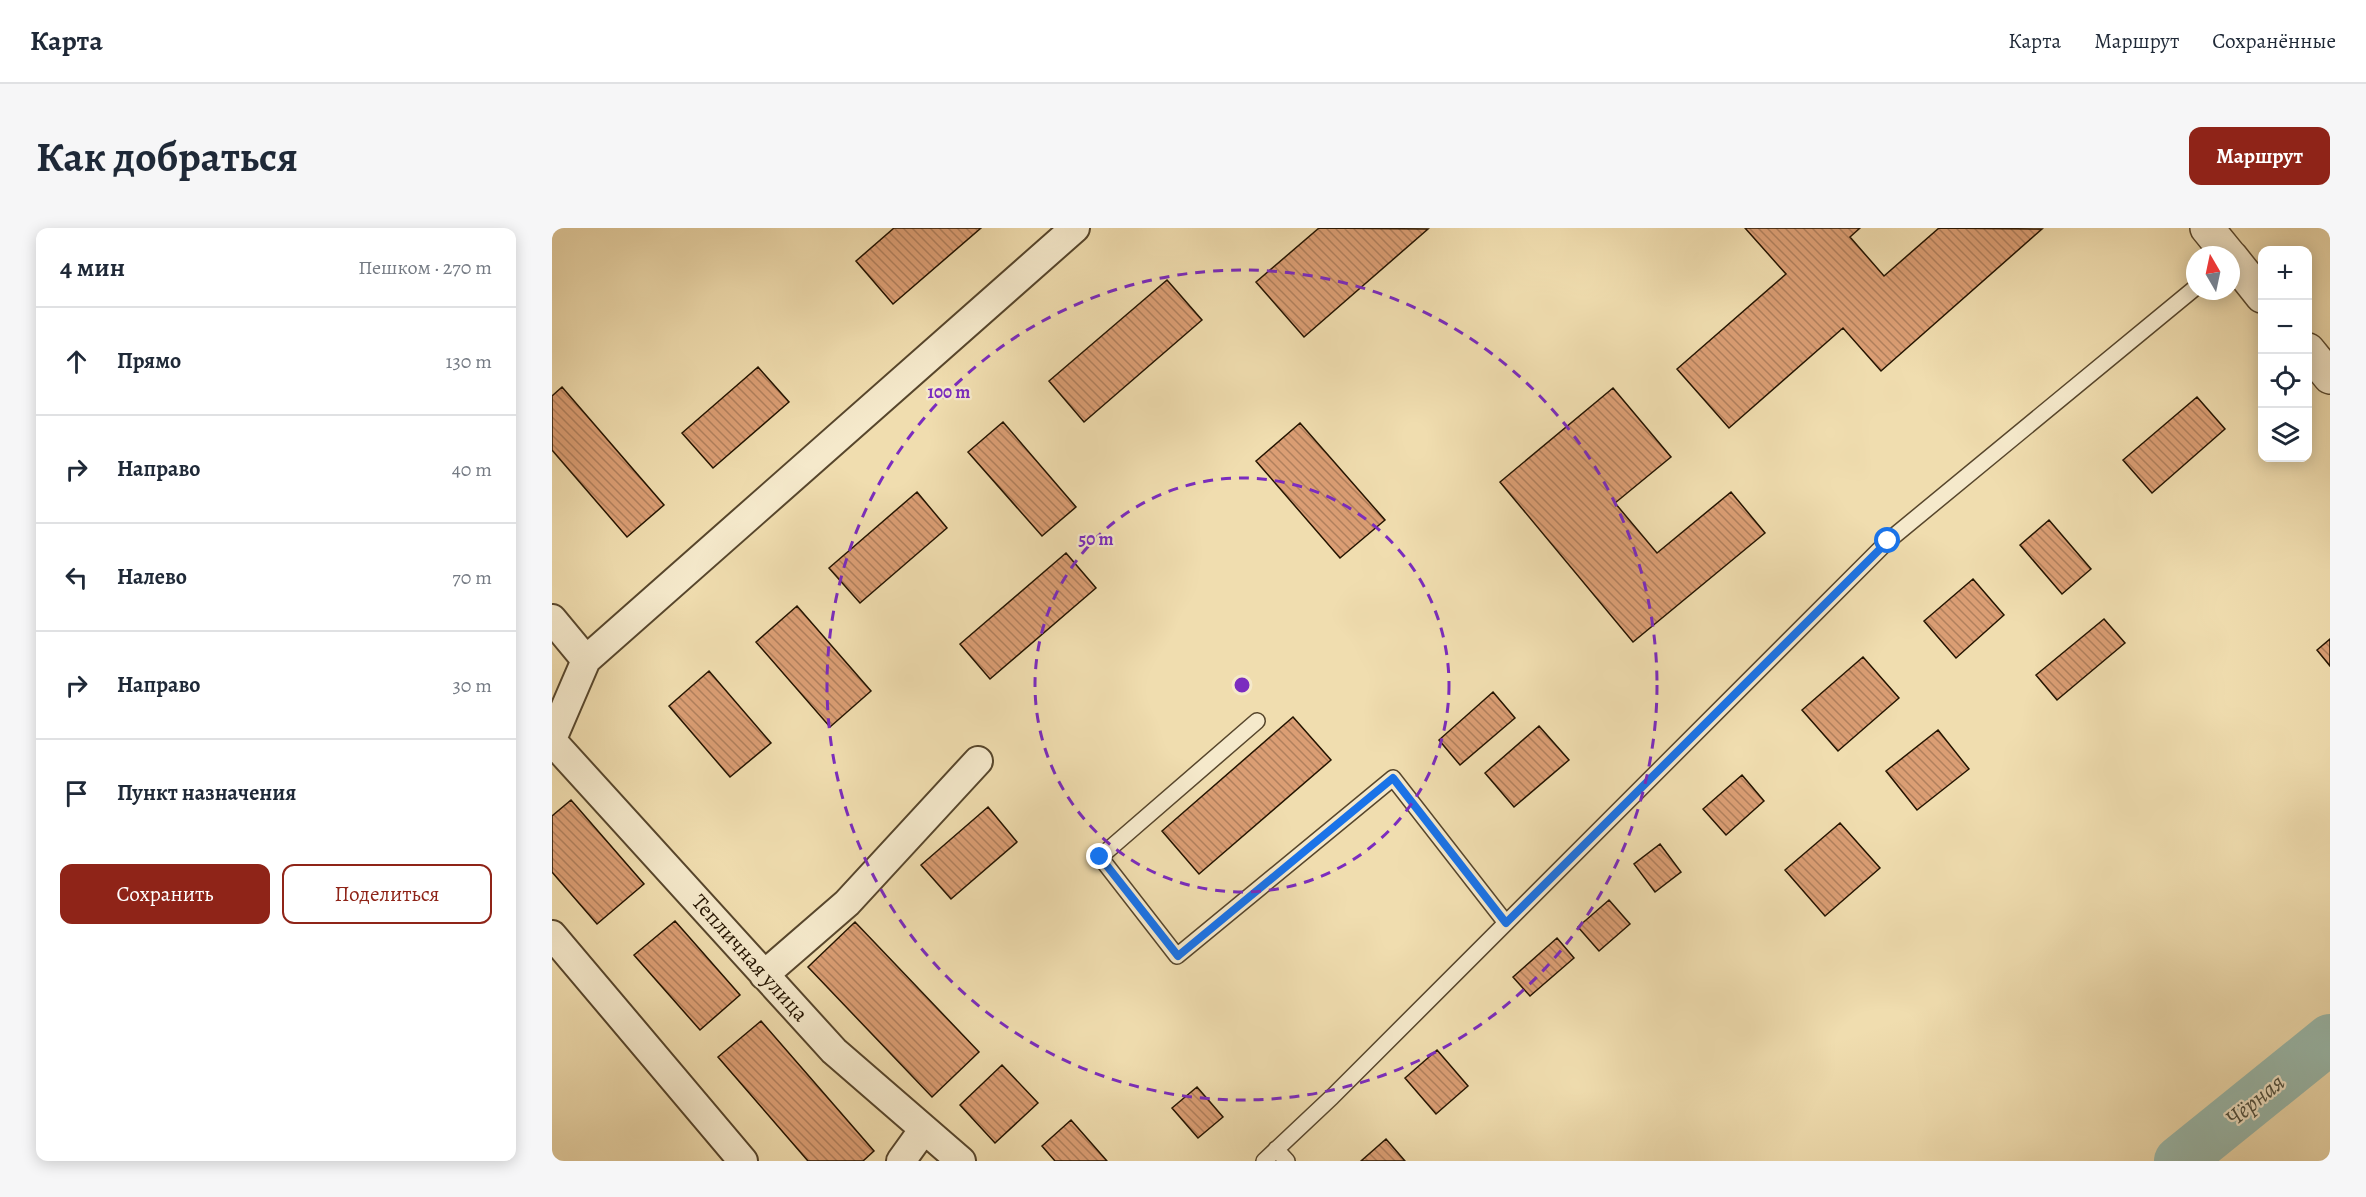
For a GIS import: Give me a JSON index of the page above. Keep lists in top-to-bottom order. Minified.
{"streets":{"street":["Тепличная улица"]},"water":["Чёрная"],"north":"top","page":{"header":"Карта","nav":["Карта","Маршрут","Сохранённые"],"buttons":["Маршрут",["Сохранить","Поделиться"]],"title":"Как добраться","heading":["4 мин","Пешком · 270 m"],"map_buttons":["+","−"],"list":[["Прямо","130 m"],["Направо","40 m"],["Налево","70 m"],["Направо","30 m"],"Пункт назначения"]},"rings":["100 m","50 m"]}
